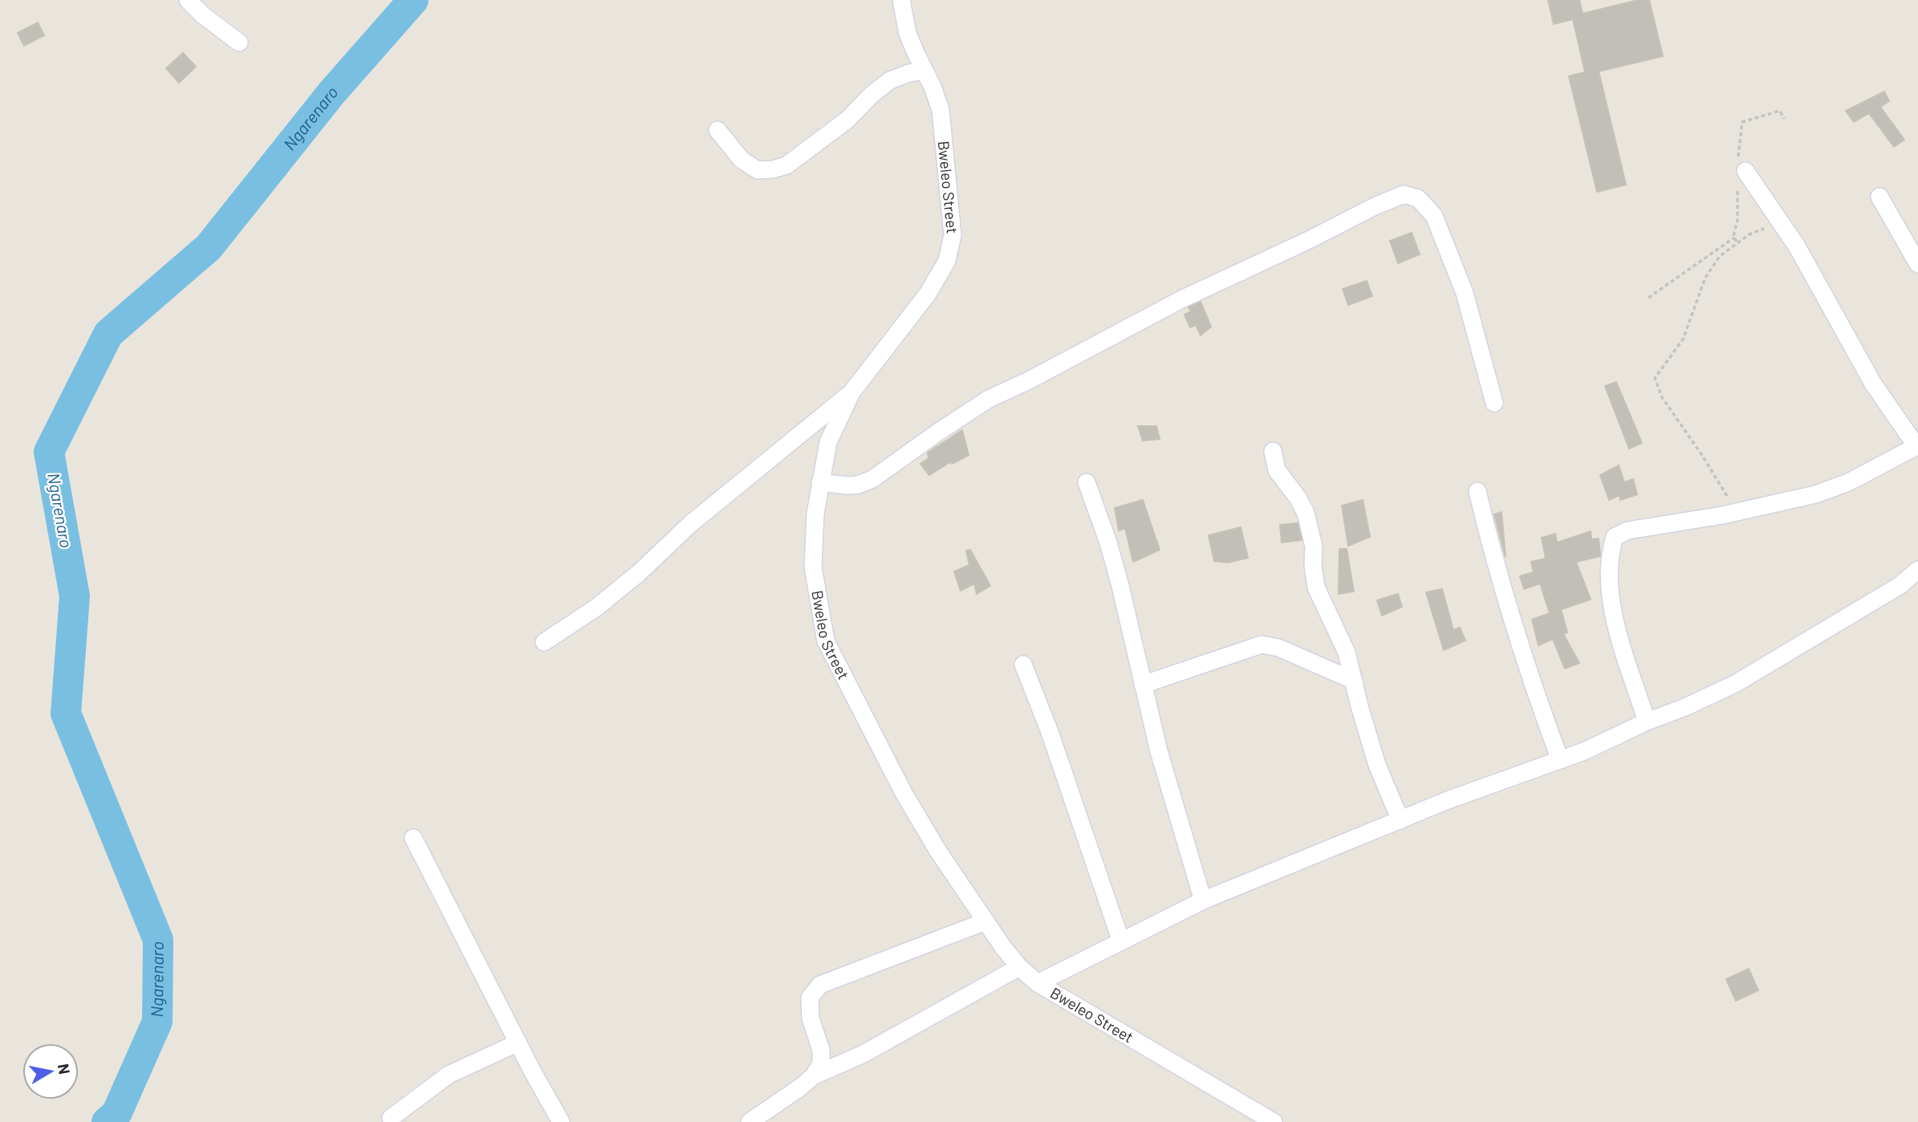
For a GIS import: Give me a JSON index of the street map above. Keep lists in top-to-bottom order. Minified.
{"streets":{"street":["Bweleo Street"]},"water":["Ngarenaro"],"north":"right"}
